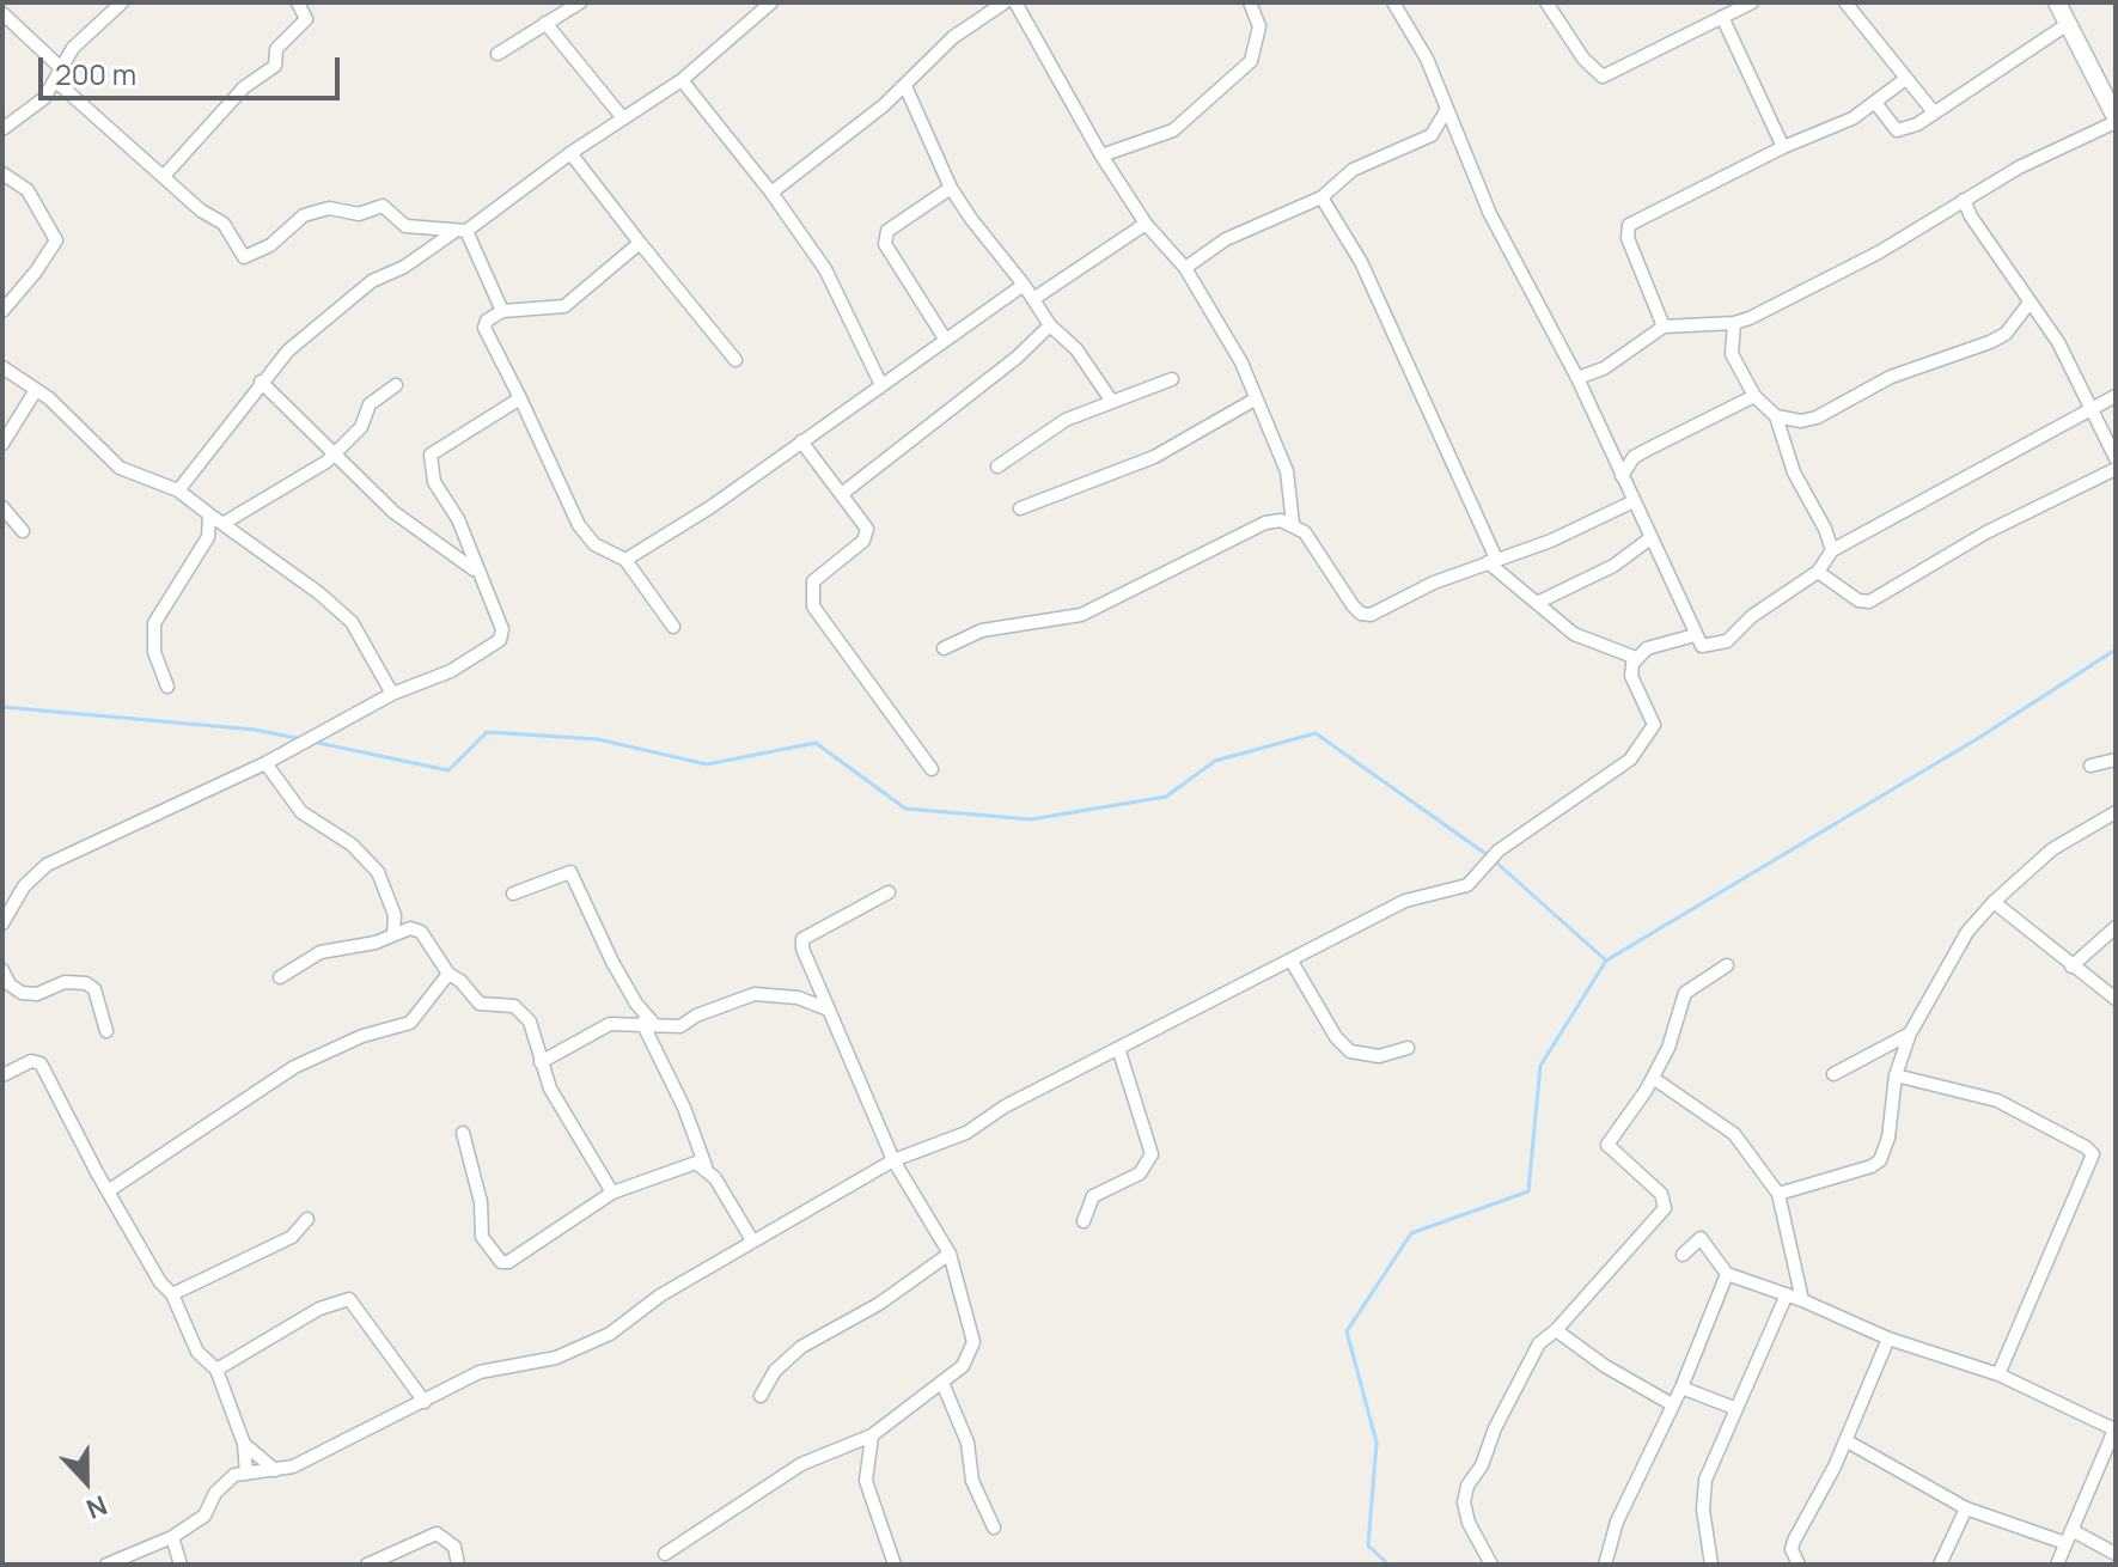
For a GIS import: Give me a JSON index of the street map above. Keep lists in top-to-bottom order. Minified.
{"scale_bar":"200 m","north":"bottom"}
